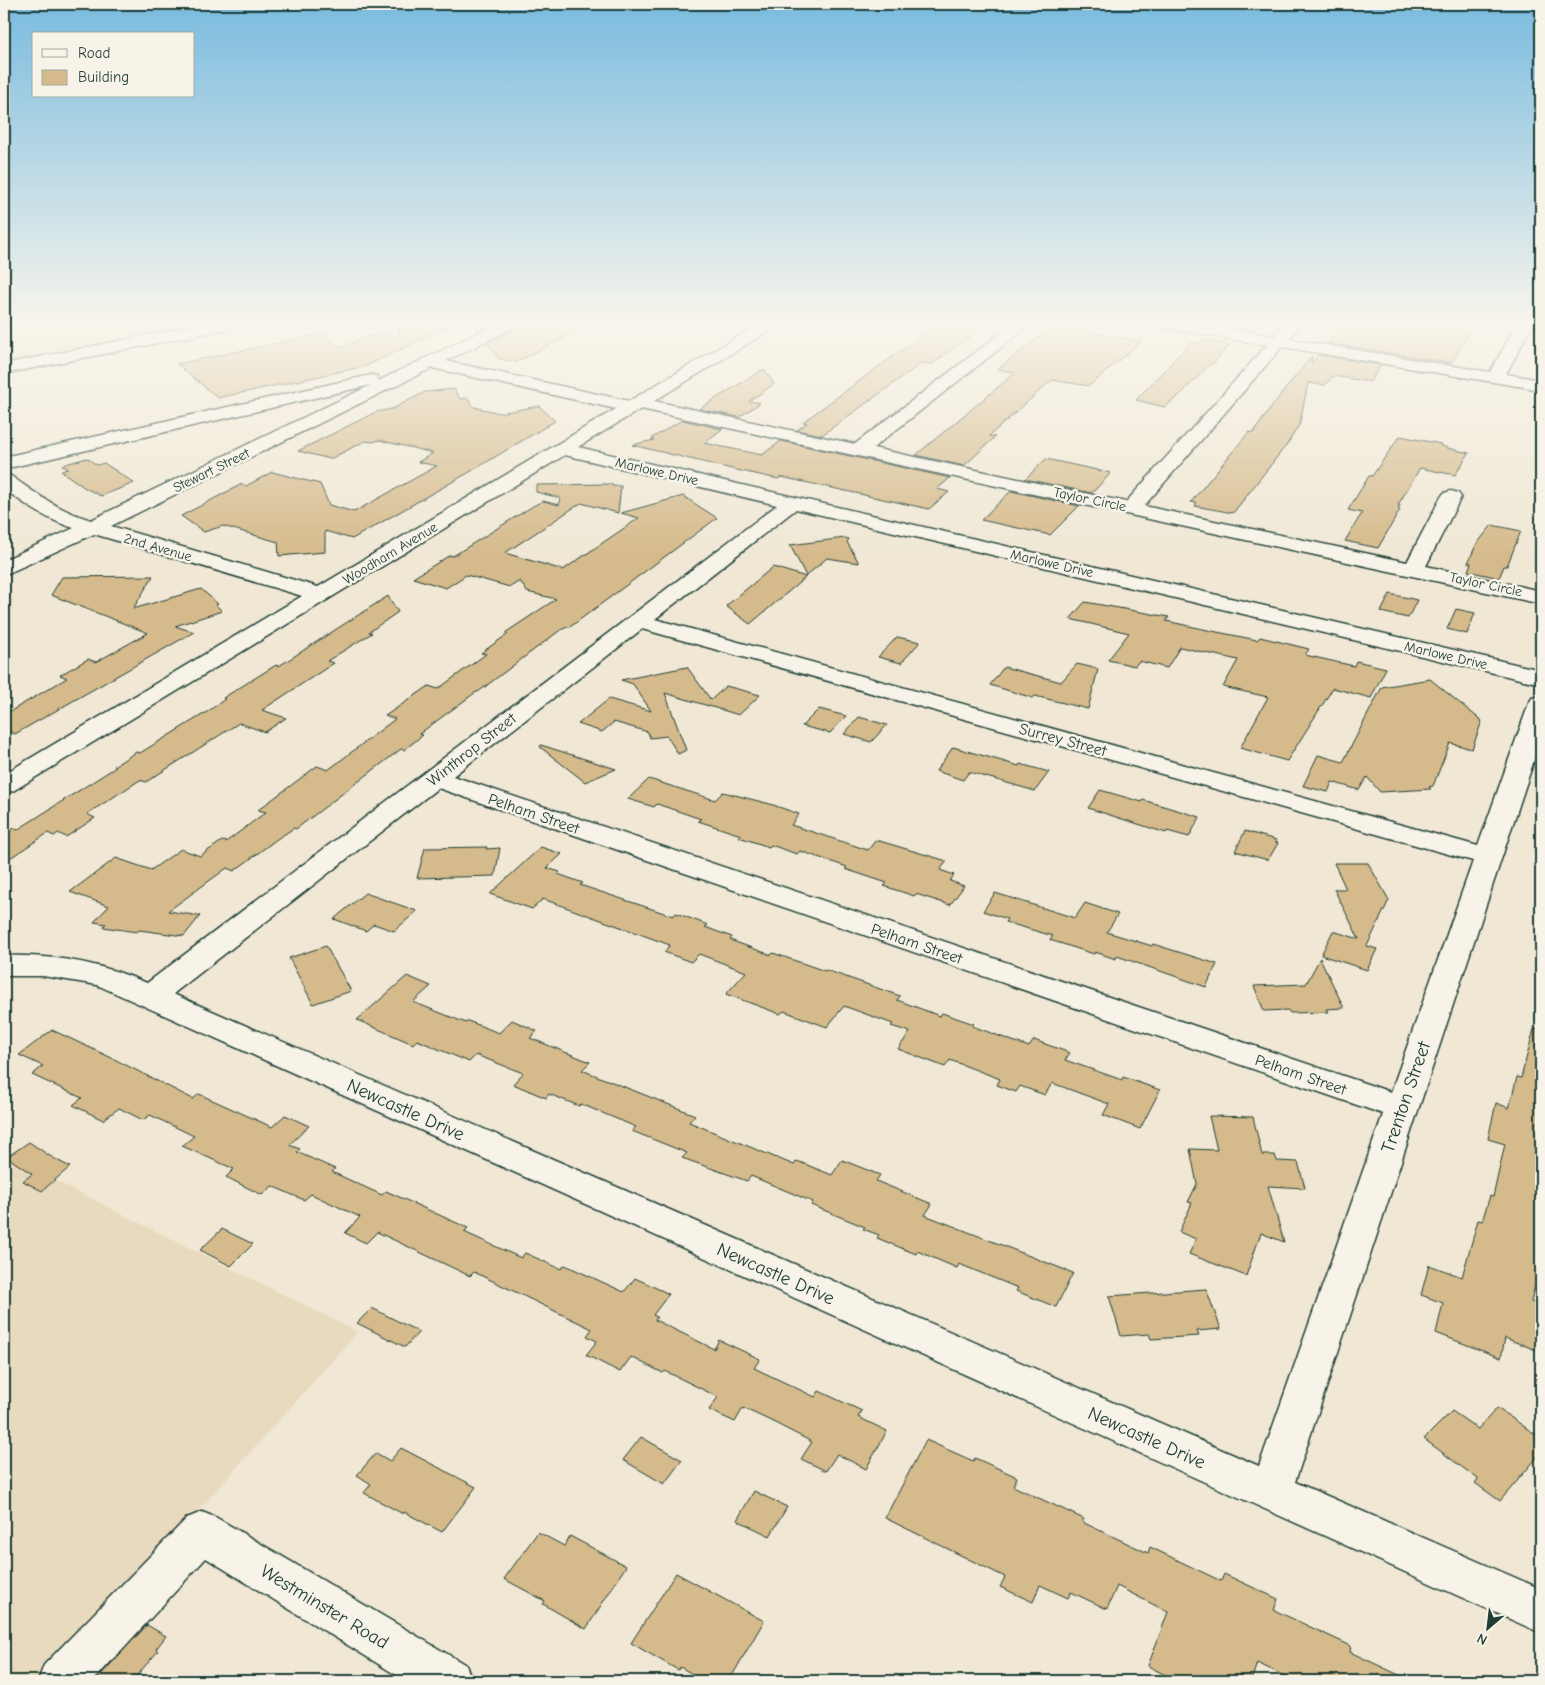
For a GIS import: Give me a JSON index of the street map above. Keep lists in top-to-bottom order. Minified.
{"streets":{"street":["Stewart Street","Marlowe Drive","Taylor Circle","2nd Avenue","Woodham Avenue","Surrey Street","Winthrop Street","Pelham Street","Trenton Street","Newcastle Drive","Westminster Road"]},"crossings":[["Stewart Street","2nd Avenue"],["Marlowe Drive","Woodham Avenue"],["Marlowe Drive","Winthrop Street"],["Taylor Circle","Woodham Avenue"],["2nd Avenue","Woodham Avenue"],["Surrey Street","Winthrop Street"],["Surrey Street","Trenton Street"],["Winthrop Street","Pelham Street"],["Winthrop Street","Newcastle Drive"],["Pelham Street","Trenton Street"],["Trenton Street","Newcastle Drive"]],"legend":["Road","Building"],"north":"bottom left"}
